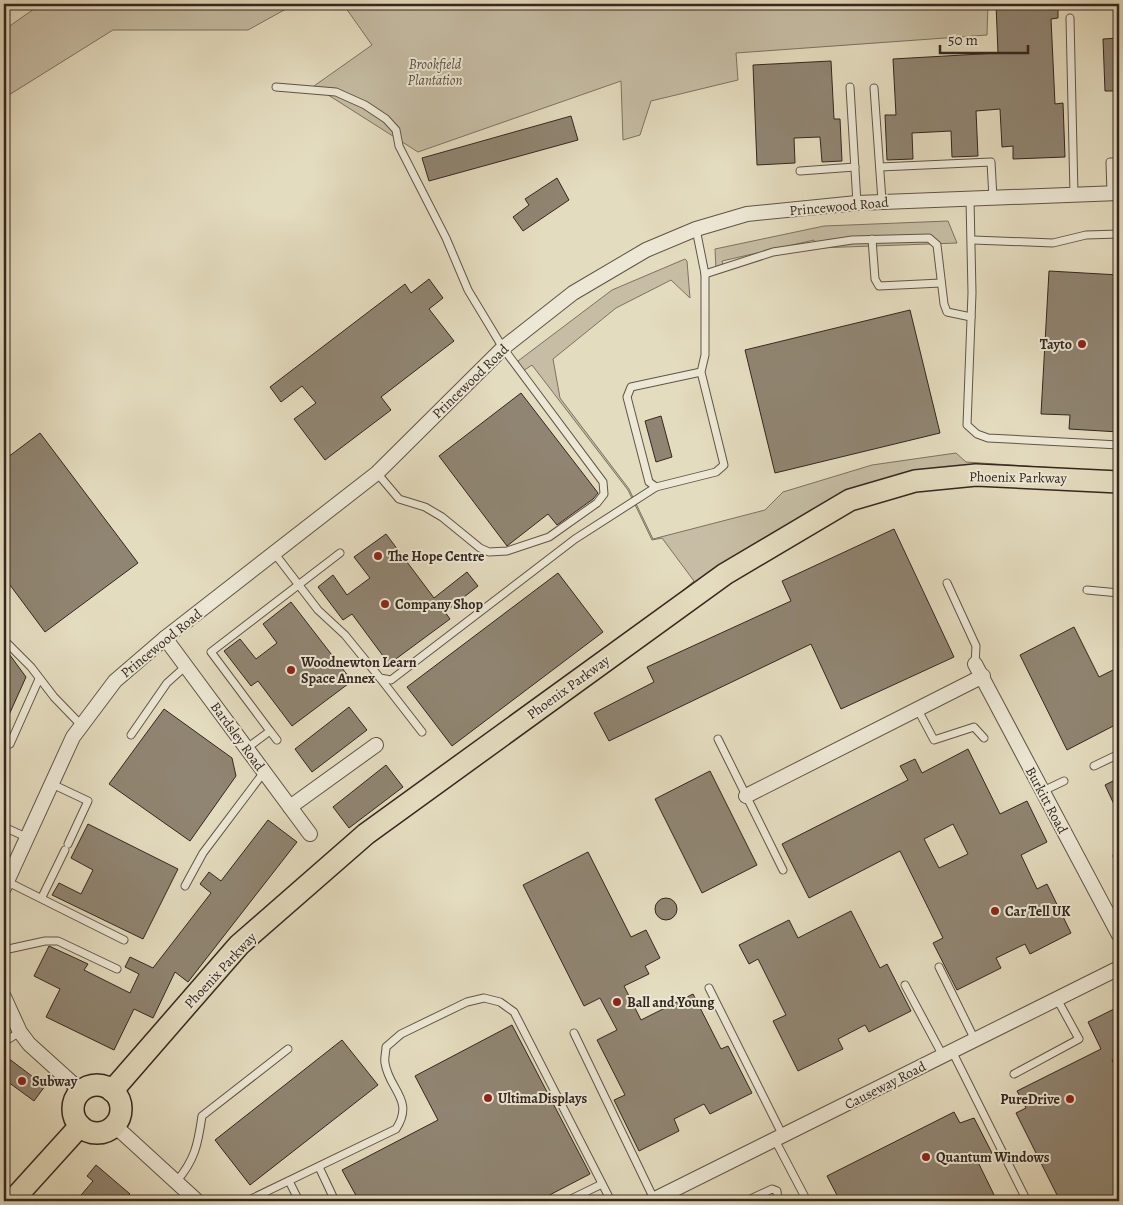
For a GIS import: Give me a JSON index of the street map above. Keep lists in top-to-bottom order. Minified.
{"streets":{"main road":["Phoenix Parkway"],"street":["Princewood Road","Bardsley Road","Burkitt Road","Causeway Road"]},"crossings":[["Princewood Road","Bardsley Road"]],"parks":["Brookfield Plantation"],"places":["Tayto","The Hope Centre","Company Shop","Woodnewton Learn Space Annex","Car Tell UK","Ball and Young","Subway","UltimaDisplays","PureDrive","Quantum Windows"],"scale_bar":"50 m"}
